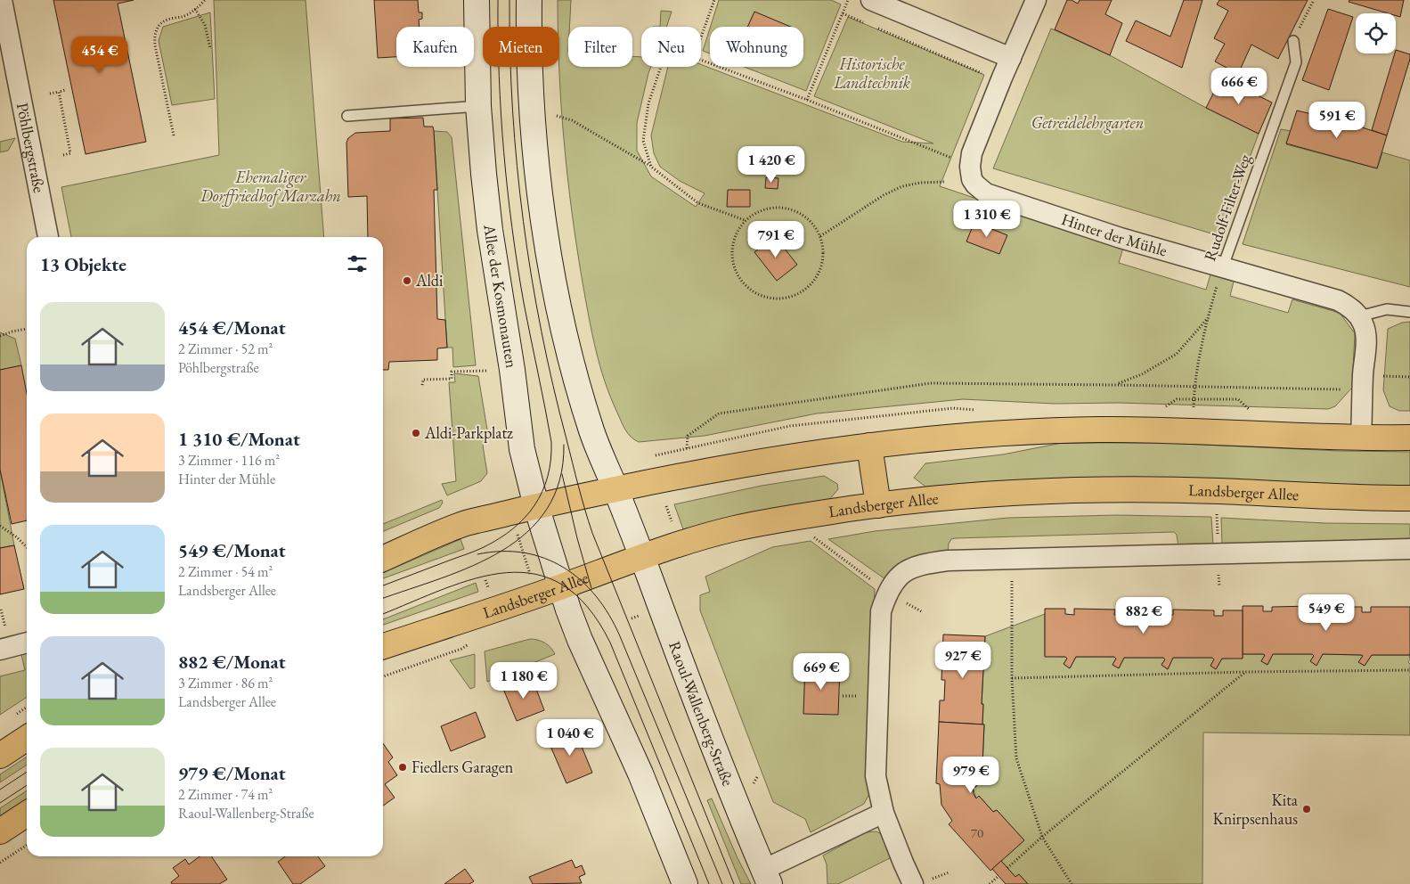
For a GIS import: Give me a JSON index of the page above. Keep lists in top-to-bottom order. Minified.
{"streets":{"main road":["Allee der Kosmonauten","Landsberger Allee","Raoul-Wallenberg-Straße"],"street":["Pöhlbergstraße","Hinter der Mühle"],"lane":["Rudolf-Filter-Weg"]},"crossings":[["Rudolf-Filter-Weg","Hinter der Mühle"],["Allee der Kosmonauten","Landsberger Allee"],["Landsberger Allee","Raoul-Wallenberg-Straße"]],"parks":["Historische Landtechnik","Getreidelehrgarten","Ehemaliger Dorffriedhof Marzahn"],"places":["Aldi","Aldi-Parkplatz","Fiedlers Garagen","Kita Knirpsenhaus"],"house_numbers":["70"],"page":{"chip":["Kaufen","Mieten","Filter","Neu","Wohnung"],"price":["454 €","666 €","591 €","1 420 €","1 310 €","791 €","549 €","882 €","927 €","669 €","1 180 €","1 040 €","979 €"],"heading":"13 Objekte","list":[{"name":"454 €/Monat","note":"2 Zimmer · 52 m² · Pöhlbergstraße"},{"name":"1 310 €/Monat","note":"3 Zimmer · 116 m² · Hinter der Mühle"},{"name":"549 €/Monat","note":"2 Zimmer · 54 m² · Landsberger Allee"},{"name":"882 €/Monat","note":"3 Zimmer · 86 m² · Landsberger Allee"},{"name":"979 €/Monat","note":"2 Zimmer · 74 m² · Raoul-Wallenberg-Straße"}]}}
